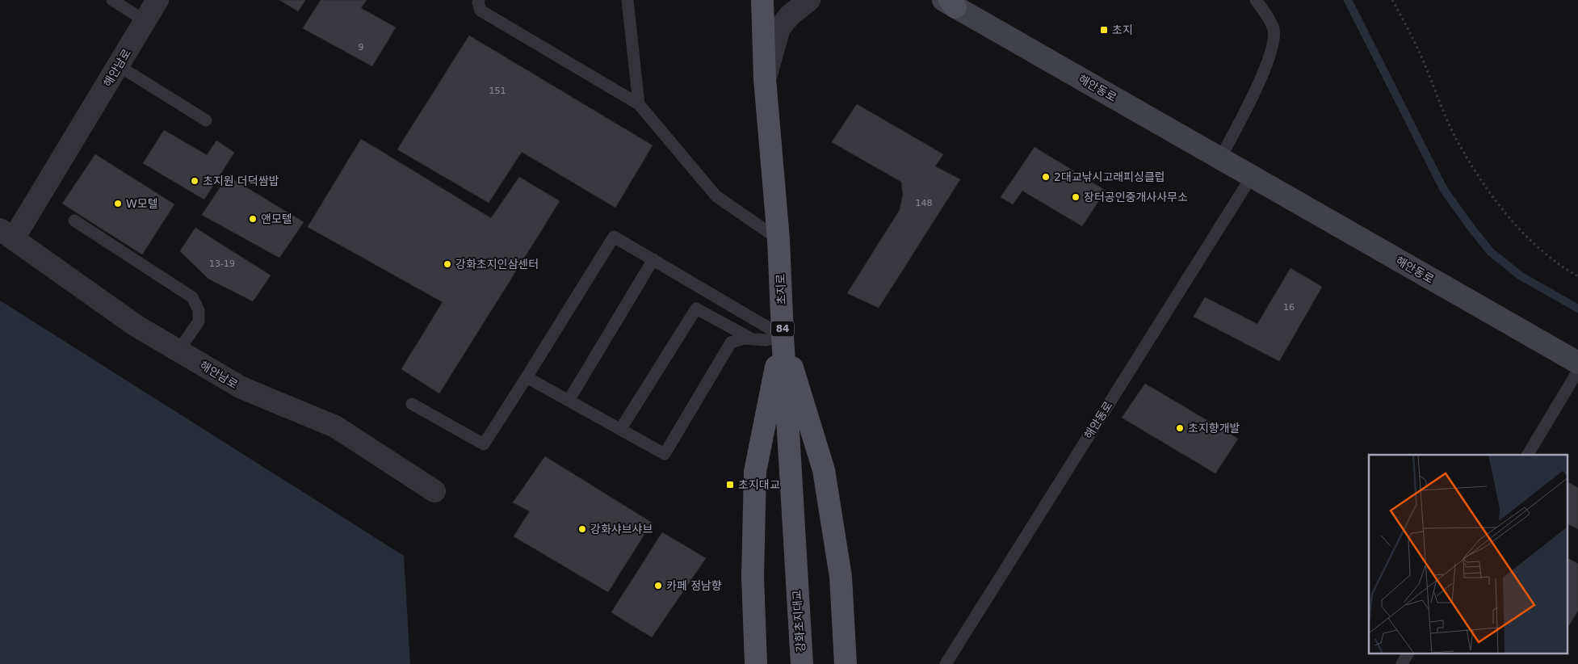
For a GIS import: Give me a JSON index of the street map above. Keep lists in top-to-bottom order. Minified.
{"streets":{"main road":["해안동로","초지로","84","강화초지대교"],"street":["해안남로"]},"crossings":[["초지로","강화초지대교"]],"places":{"transit":["초지","초지대교"],"other":["2대교낚시고래피싱클럽","초지원 더덕쌈밥","장터공인중개사사무소","W모텔","앤모텔","강화초지인삼센터","초지향개발","강화샤브샤브","카페 정남향"]},"house_numbers":["9","151","148","13-19","16"]}
